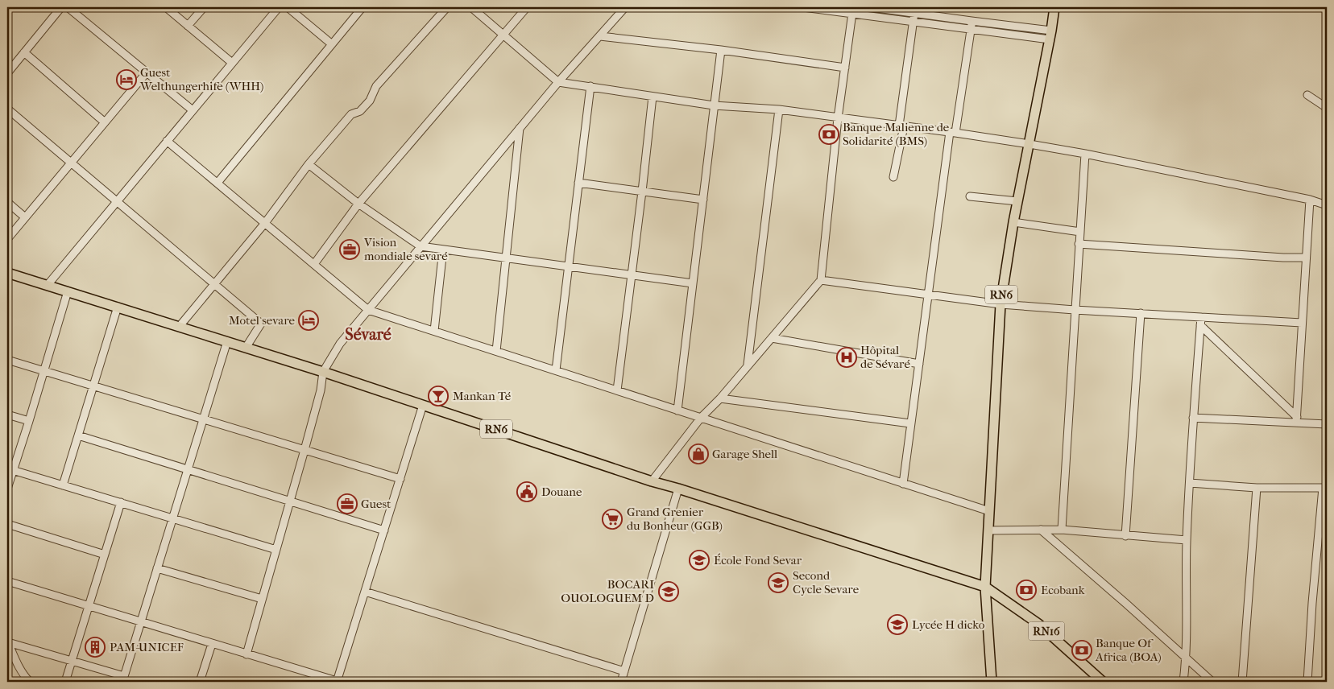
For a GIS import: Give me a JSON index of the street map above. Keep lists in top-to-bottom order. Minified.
{"streets":{"main road":["RN6","RN16"]},"crossings":[["RN6","RN16"]],"districts":["Sévaré"],"places":{"hotel":["Guest Welthungerhife (WHH)","Motel sevare"],"bank":["Banque Malienne de Solidarité (BMS)","Ecobank","Banque Of Africa (BOA)"],"office":["Vision mondiale sevaré","Guest"],"hospital":["Hôpital de Sévaré"],"bar":["Mankan Té"],"shop":["Garage Shell"],"public building":["Douane"],"supermarket":["Grand Grenier du Bonheur (GGB)"],"school or university":["École Fond Sevar","Second Cycle Sevare","BOCARI OUOLOGUEM D","Lycée H dicko"],"building":["PAM-UNICEF"]}}
